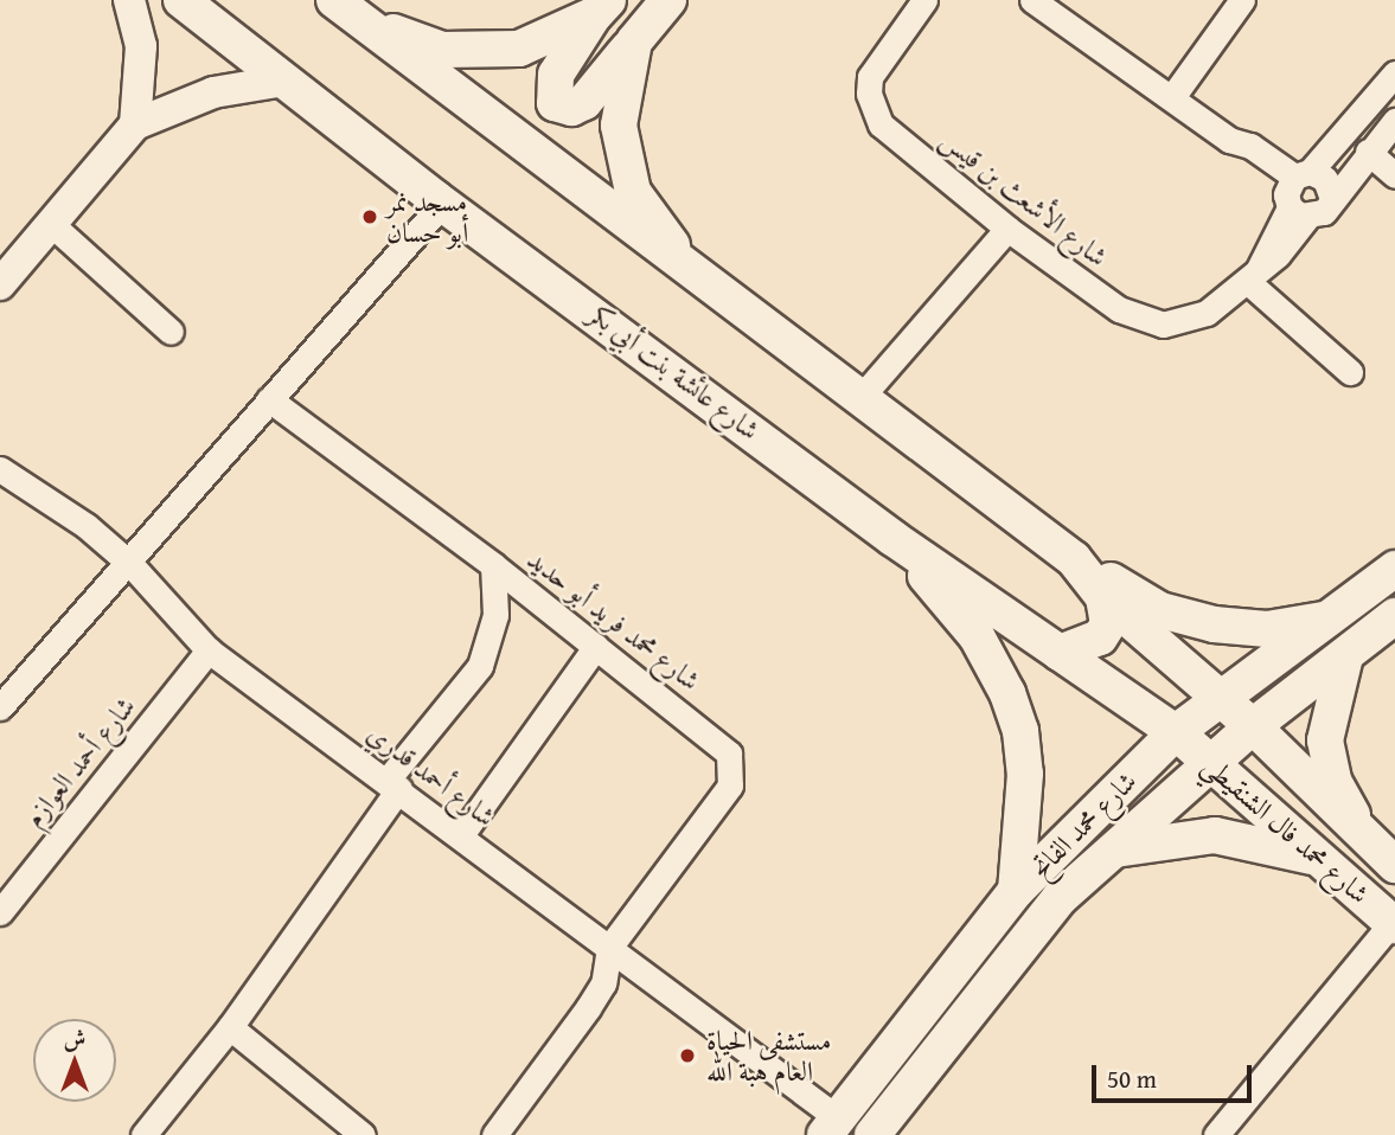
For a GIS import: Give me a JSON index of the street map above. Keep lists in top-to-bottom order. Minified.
{"streets":{"main road":["شارع عائشة بنت أبي بكر","شارع محمد الفاتح","شارع محمد فال الشنقيطي"],"street":["شارع الأشعث بن قيس","شارع محمد فريد أبو حديد","شارع أحمد العوازم","شارع أحمد قدري"]},"crossings":[["شارع عائشة بنت أبي بكر","شارع محمد الفاتح"],["شارع عائشة بنت أبي بكر","شارع محمد فال الشنقيطي"],["شارع محمد فريد أبو حديد","شارع أحمد قدري"],["شارع أحمد العوازم","شارع أحمد قدري"],["شارع أحمد قدري","شارع محمد الفاتح"],["شارع محمد الفاتح","شارع محمد فال الشنقيطي"]],"places":["مسجد نمر أبو حسان","مستشفى الحياة العام هبة الله"],"scale_bar":"50 m","north":"top"}
